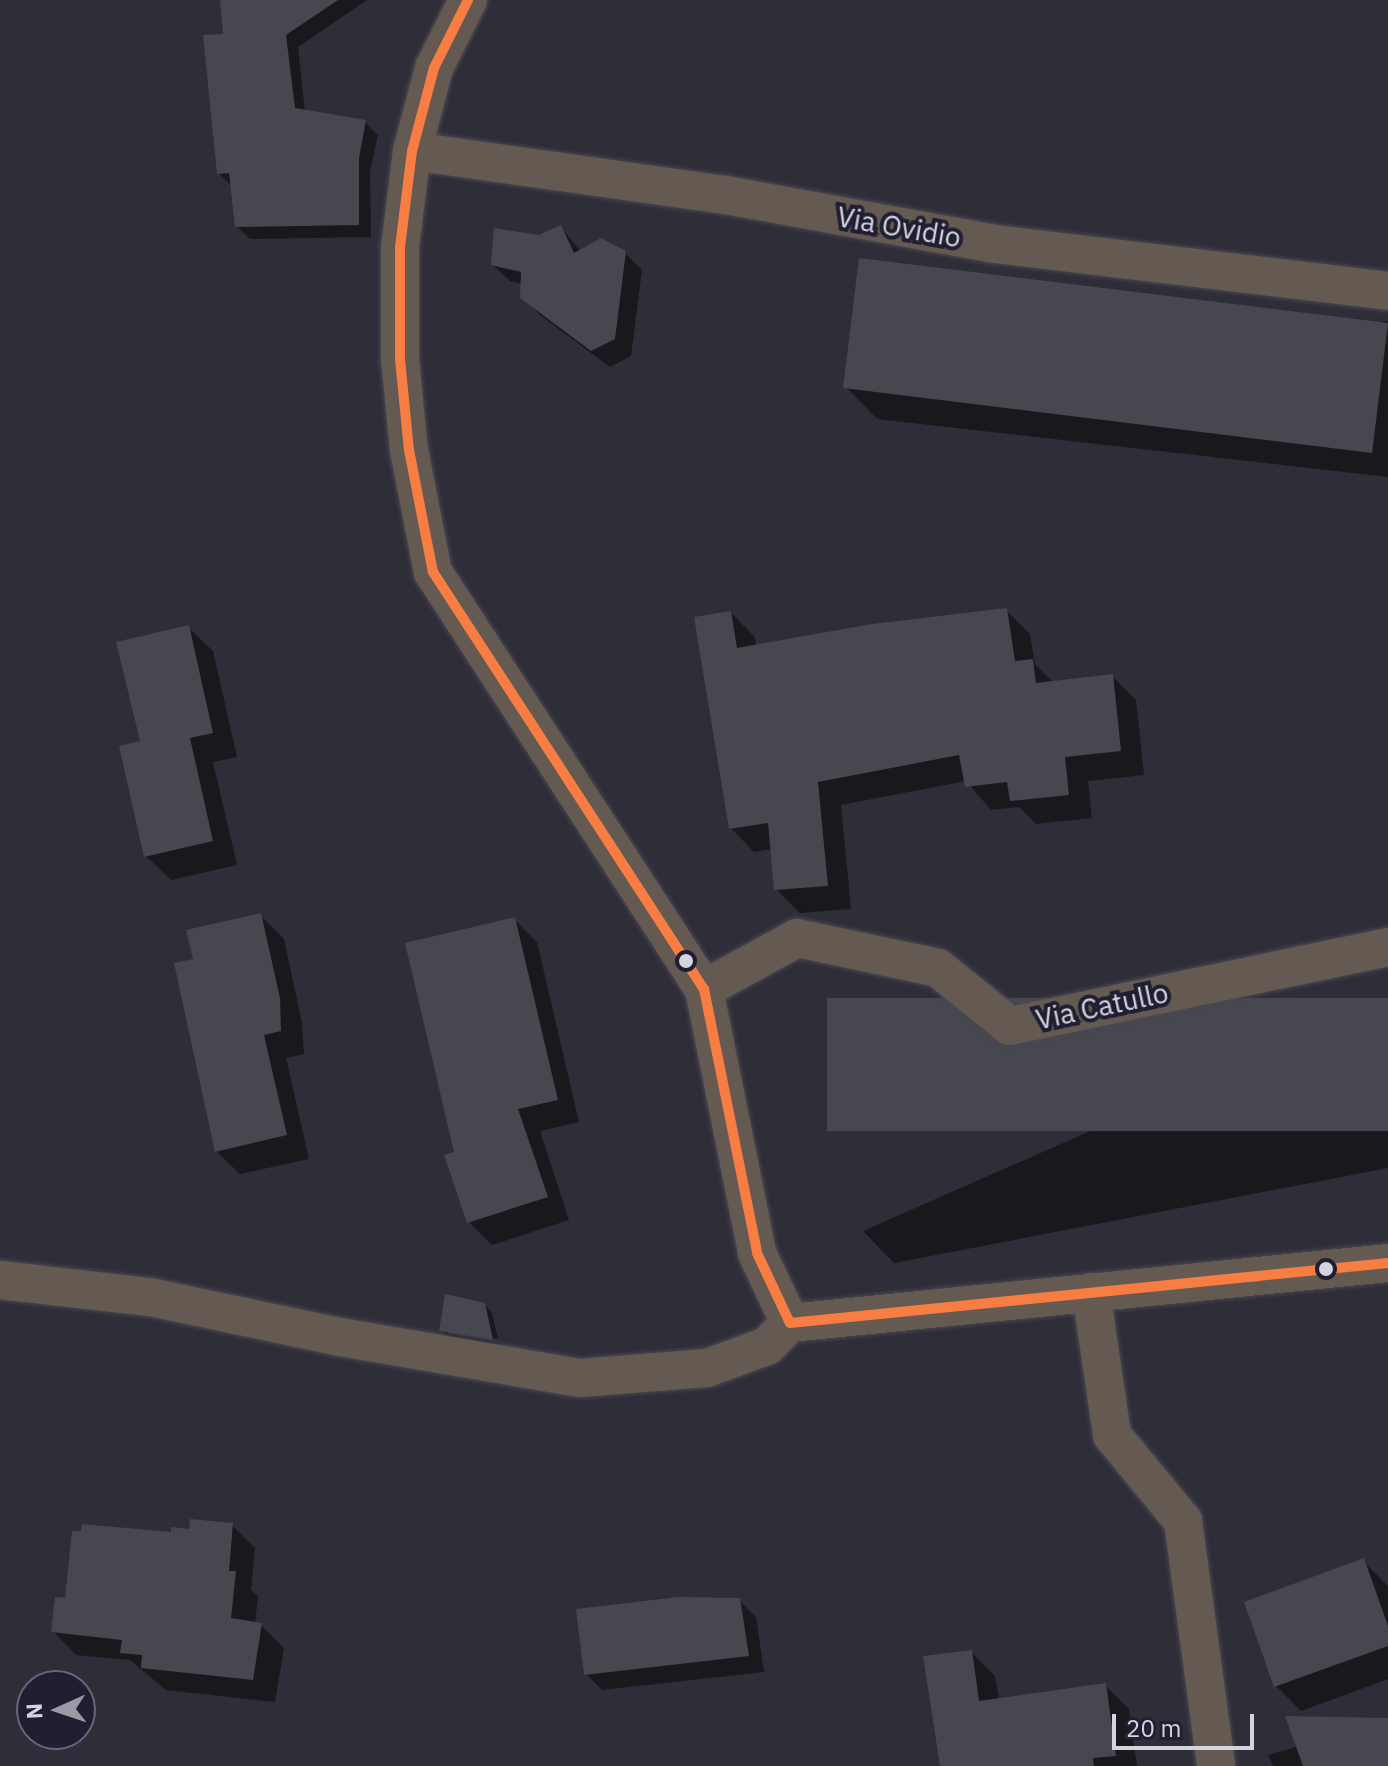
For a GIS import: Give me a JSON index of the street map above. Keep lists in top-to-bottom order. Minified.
{"streets":{"street":["Via Ovidio","Via Catullo"]},"scale_bar":"20 m","north":"left"}
